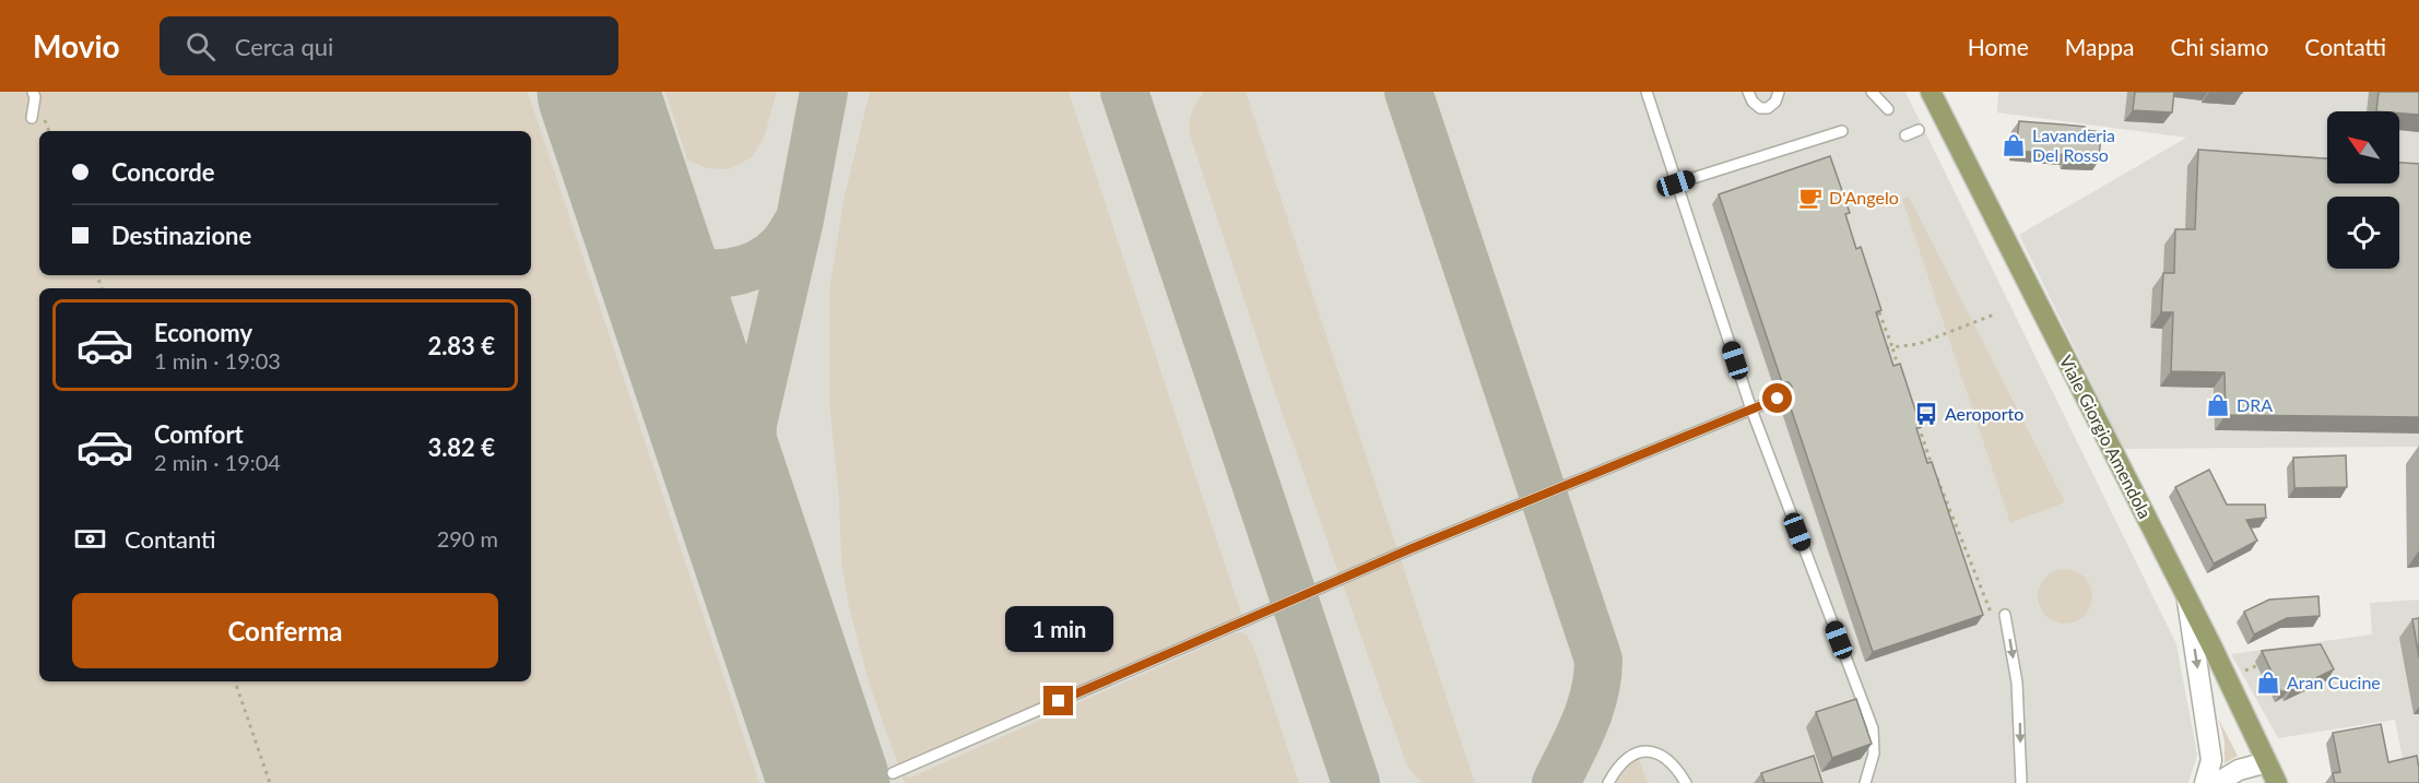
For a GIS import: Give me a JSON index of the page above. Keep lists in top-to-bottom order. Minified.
{"streets":{"main road":["Viale Giorgio Amendola"]},"places":{"shop":["Lavanderia Del Rosso","DRA","Aran Cucine"],"cafe":["D'Angelo"],"bus stop":["Aeroporto"]},"north":"top left","page":{"header":"Movio","search":"Cerca qui","nav":["Home","Mappa","Chi siamo","Contatti"],"banner":["Concorde","Destinazione"],"list":[{"name":"Economy","note":"1 min · 19:03","value":"2.83 €"},{"name":"Comfort","note":"2 min · 19:04","value":"3.82 €"}],"pay":["Contanti","290 m"],"buttons":"Conferma","bubble":"1 min"}}
